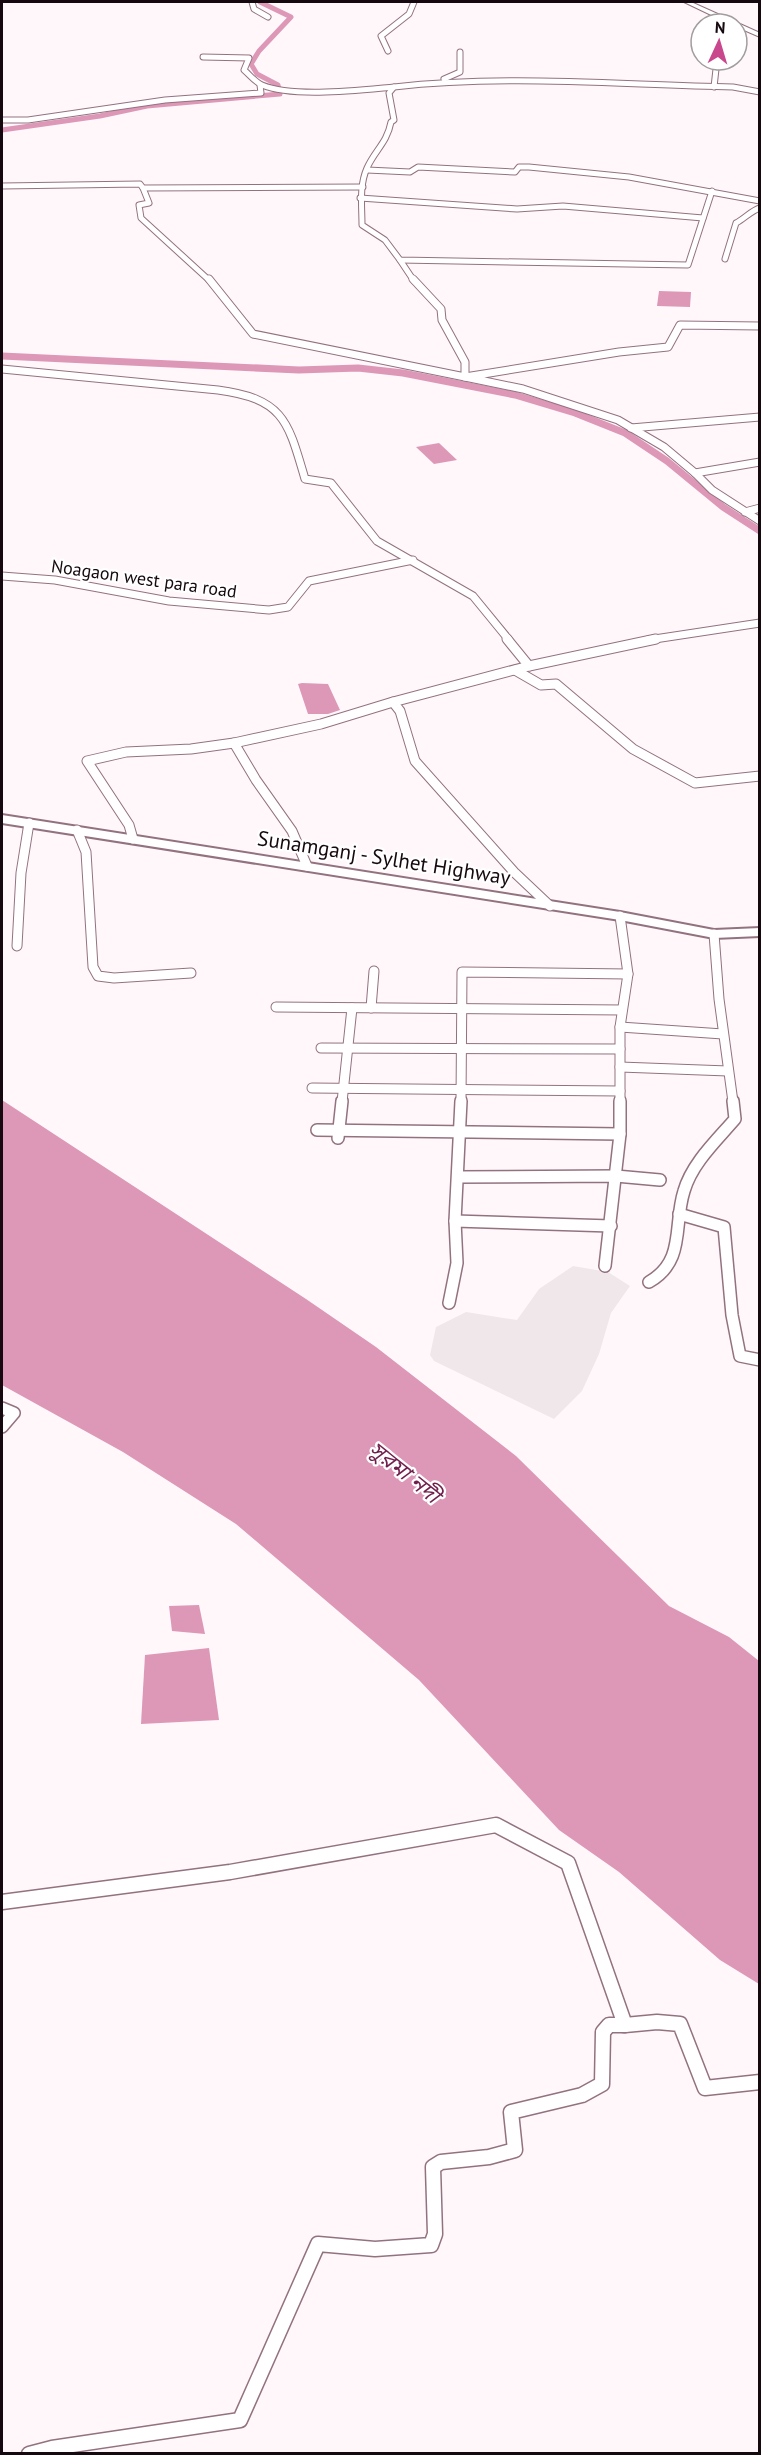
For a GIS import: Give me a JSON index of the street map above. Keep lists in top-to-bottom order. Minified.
{"streets":{"main road":["Sunamganj - Sylhet Highway"],"street":["Noagaon west para road"]},"water":["সুরমা নদী"],"north":"top"}
